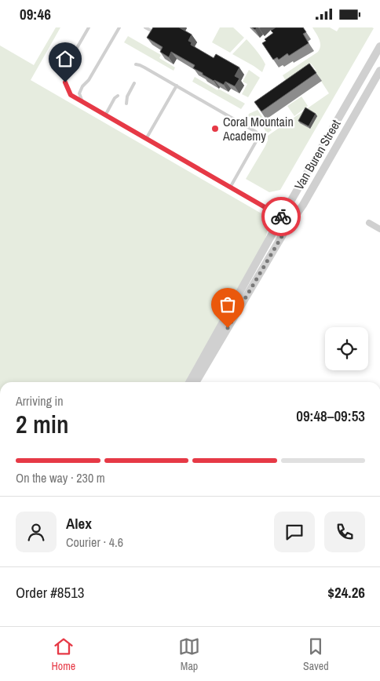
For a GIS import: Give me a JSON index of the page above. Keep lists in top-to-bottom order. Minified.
{"streets":{"street":["Van Buren Street"]},"places":["Coral Mountain Academy"],"page":{"status":"09:46","heading":["2 min","Arriving in","09:48–09:53"],"panel":["Alex","Courier · 4.6","Order #8513","$24.26"],"bar":"On the way · 230 m","tabs":["Home","Map","Saved"]}}
